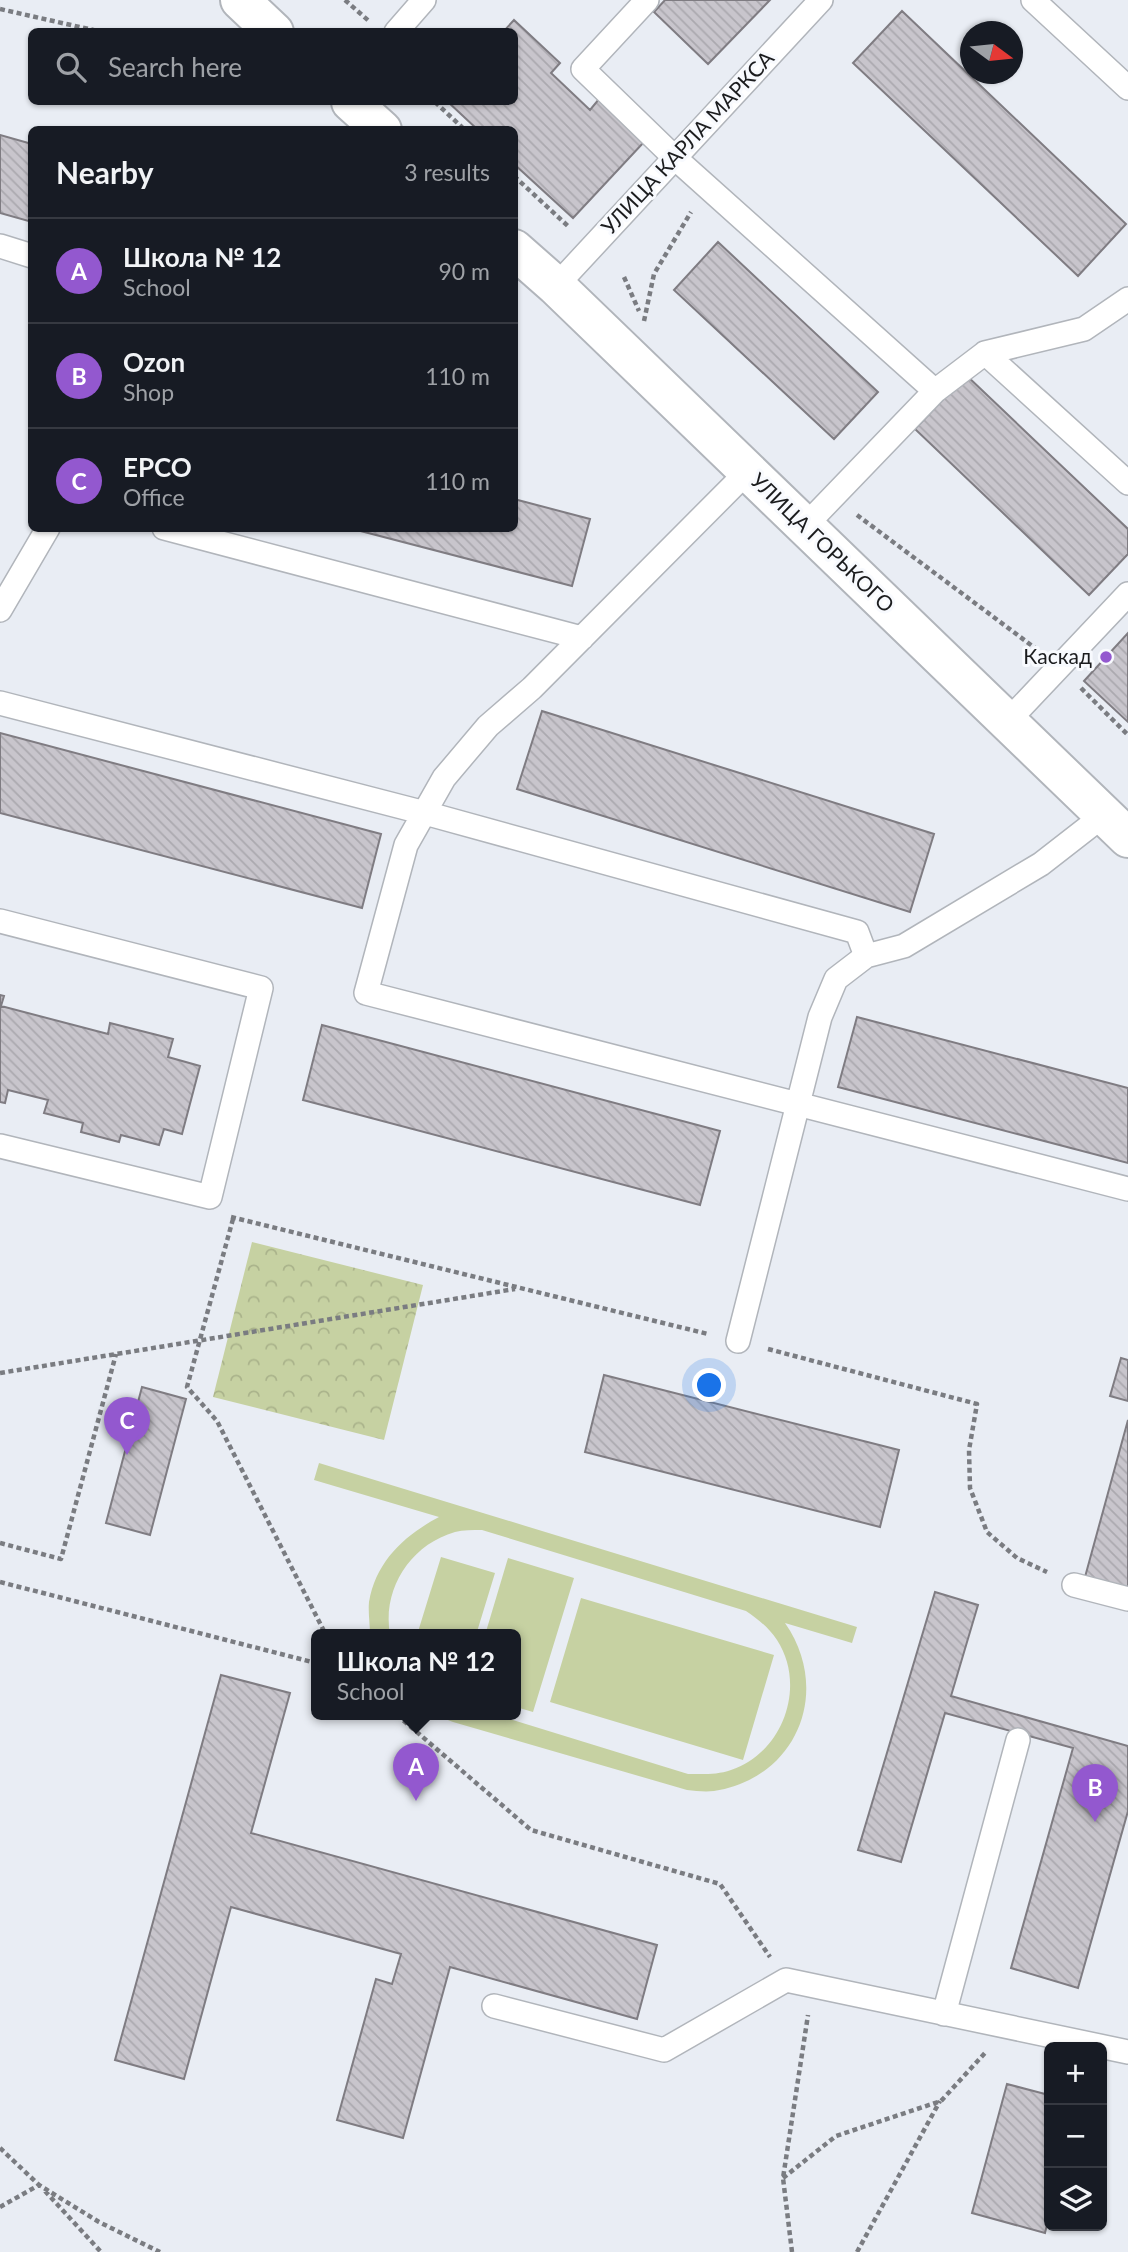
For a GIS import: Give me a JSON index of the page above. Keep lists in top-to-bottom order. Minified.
{"streets":{"street":["УЛИЦА ГОРЬКОГО"],"lane":["УЛИЦА КАРЛА МАРКСА"]},"crossings":[["УЛИЦА КАРЛА МАРКСА","УЛИЦА ГОРЬКОГО"]],"places":["Каскад"],"north":"right","page":{"search":"Search here","heading":["Nearby","3 results"],"list":[{"mark":"A","name":"Школа № 12","note":"School","value":"90 m"},{"mark":"B","name":"Ozon","note":"Shop","value":"110 m"},{"mark":"C","name":"ЕРСО","note":"Office","value":"110 m"}],"pins":["C","A","B"],"popup":["Школа № 12","School"],"map_buttons":["+","−"]}}
